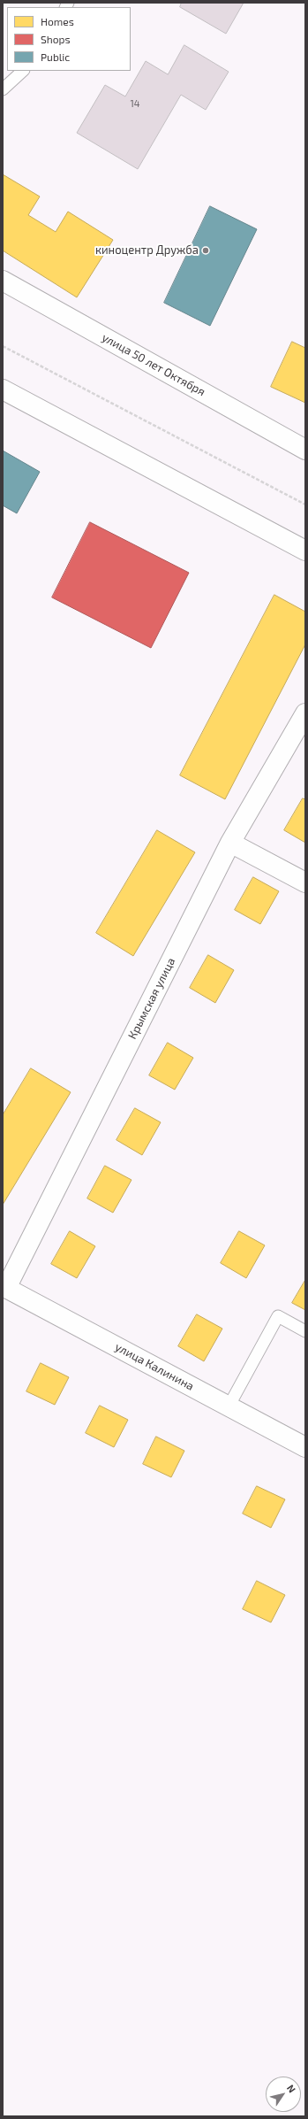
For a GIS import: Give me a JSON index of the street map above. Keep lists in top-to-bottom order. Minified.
{"streets":{"street":["улица 50 лет Октября","Крымская улица","улица Калинина"]},"crossings":[["Крымская улица","улица Калинина"]],"places":["киноцентр Дружба"],"house_numbers":["14"],"legend":["Homes","Shops","Public"],"north":"top right"}
